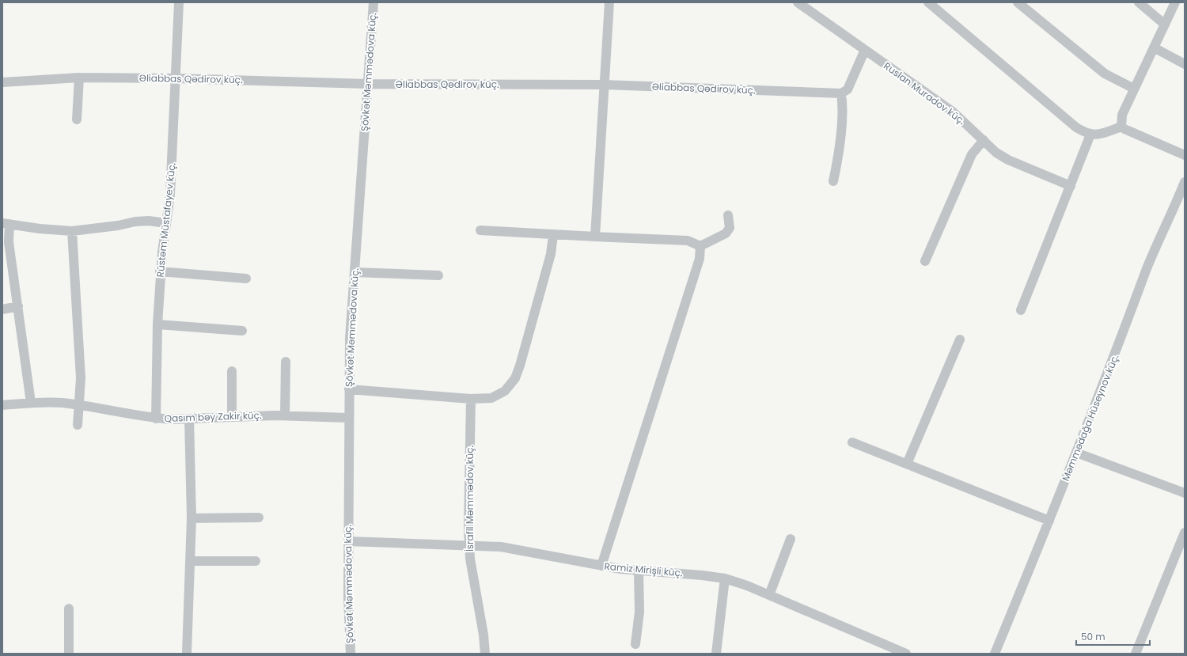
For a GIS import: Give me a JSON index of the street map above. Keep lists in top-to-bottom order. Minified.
{"streets":{"street":["Şövkət Məmmədova küç.","Əliabbas Qədirov küç.","Ruslan Muradov küç.","Rüstəm Müstafayev küç.","Qasım bəy Zakir küç.","Məmmədağa Hüseynov küç.","İsrafil Məmmədov küç.","Ramiz Mirişli küç."]},"crossings":[["Şövkət Məmmədova küç.","Əliabbas Qədirov küç."],["Şövkət Məmmədova küç.","Qasım bəy Zakir küç."],["Şövkət Məmmədova küç.","Ramiz Mirişli küç."],["Əliabbas Qədirov küç.","Rüstəm Müstafayev küç."],["Rüstəm Müstafayev küç.","Qasım bəy Zakir küç."],["İsrafil Məmmədov küç.","Ramiz Mirişli küç."]],"scale_bar":"50 m"}
